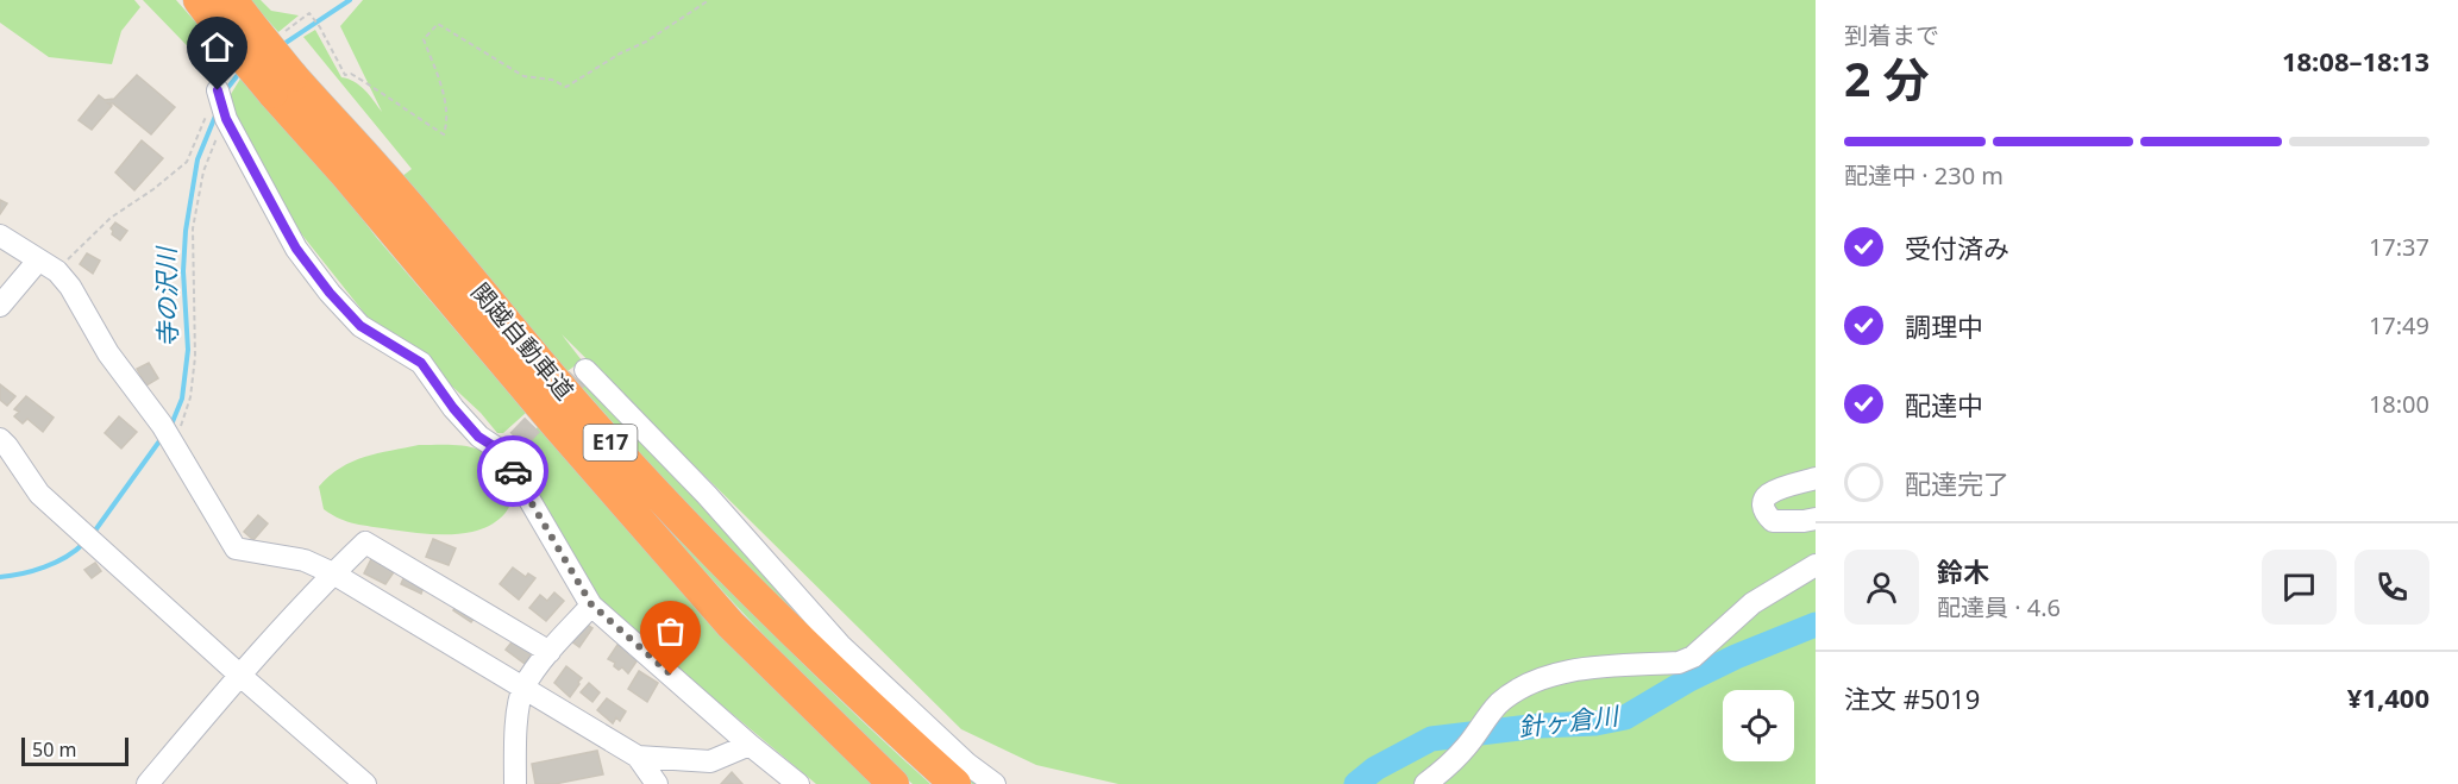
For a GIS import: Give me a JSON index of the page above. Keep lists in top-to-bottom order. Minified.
{"streets":{"highway":["関越自動車道","E17"]},"water":["寺の沢川","針ヶ倉川"],"scale_bar":"50 m","page":{"heading":["2 分","到着まで","18:08–18:13"],"panel":["鈴木","配達員 · 4.6","注文 #5019","¥1,400"],"bar":"配達中 · 230 m","list":[["受付済み","17:37"],["調理中","17:49"],["配達中","18:00"],"配達完了"],"scale":"50 m"}}
